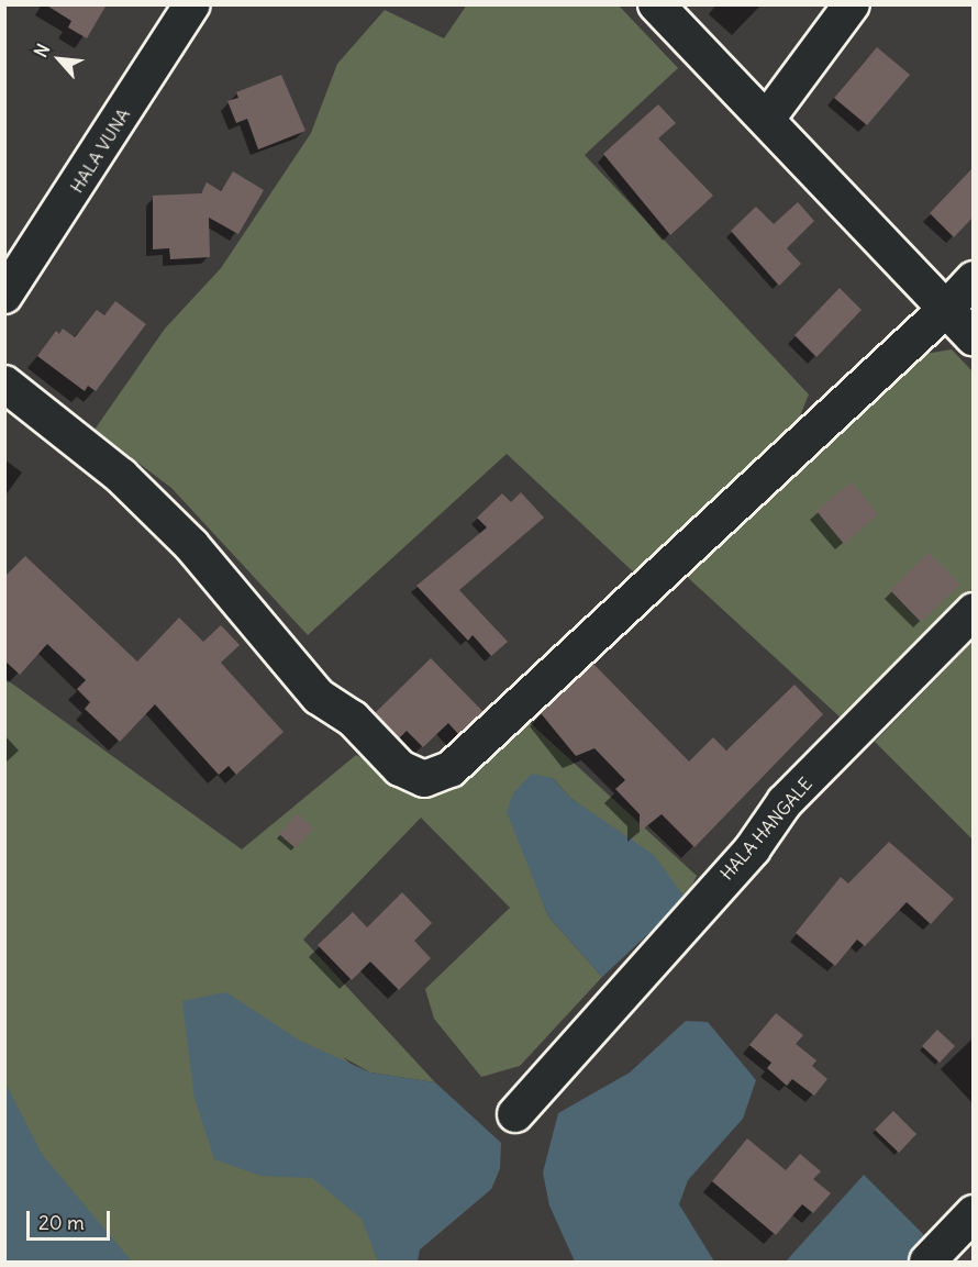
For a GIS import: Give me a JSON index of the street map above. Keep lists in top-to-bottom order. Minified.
{"streets":{"street":["HALA VUNA","HALA HANGALE"]},"scale_bar":"20 m","north":"top left"}
